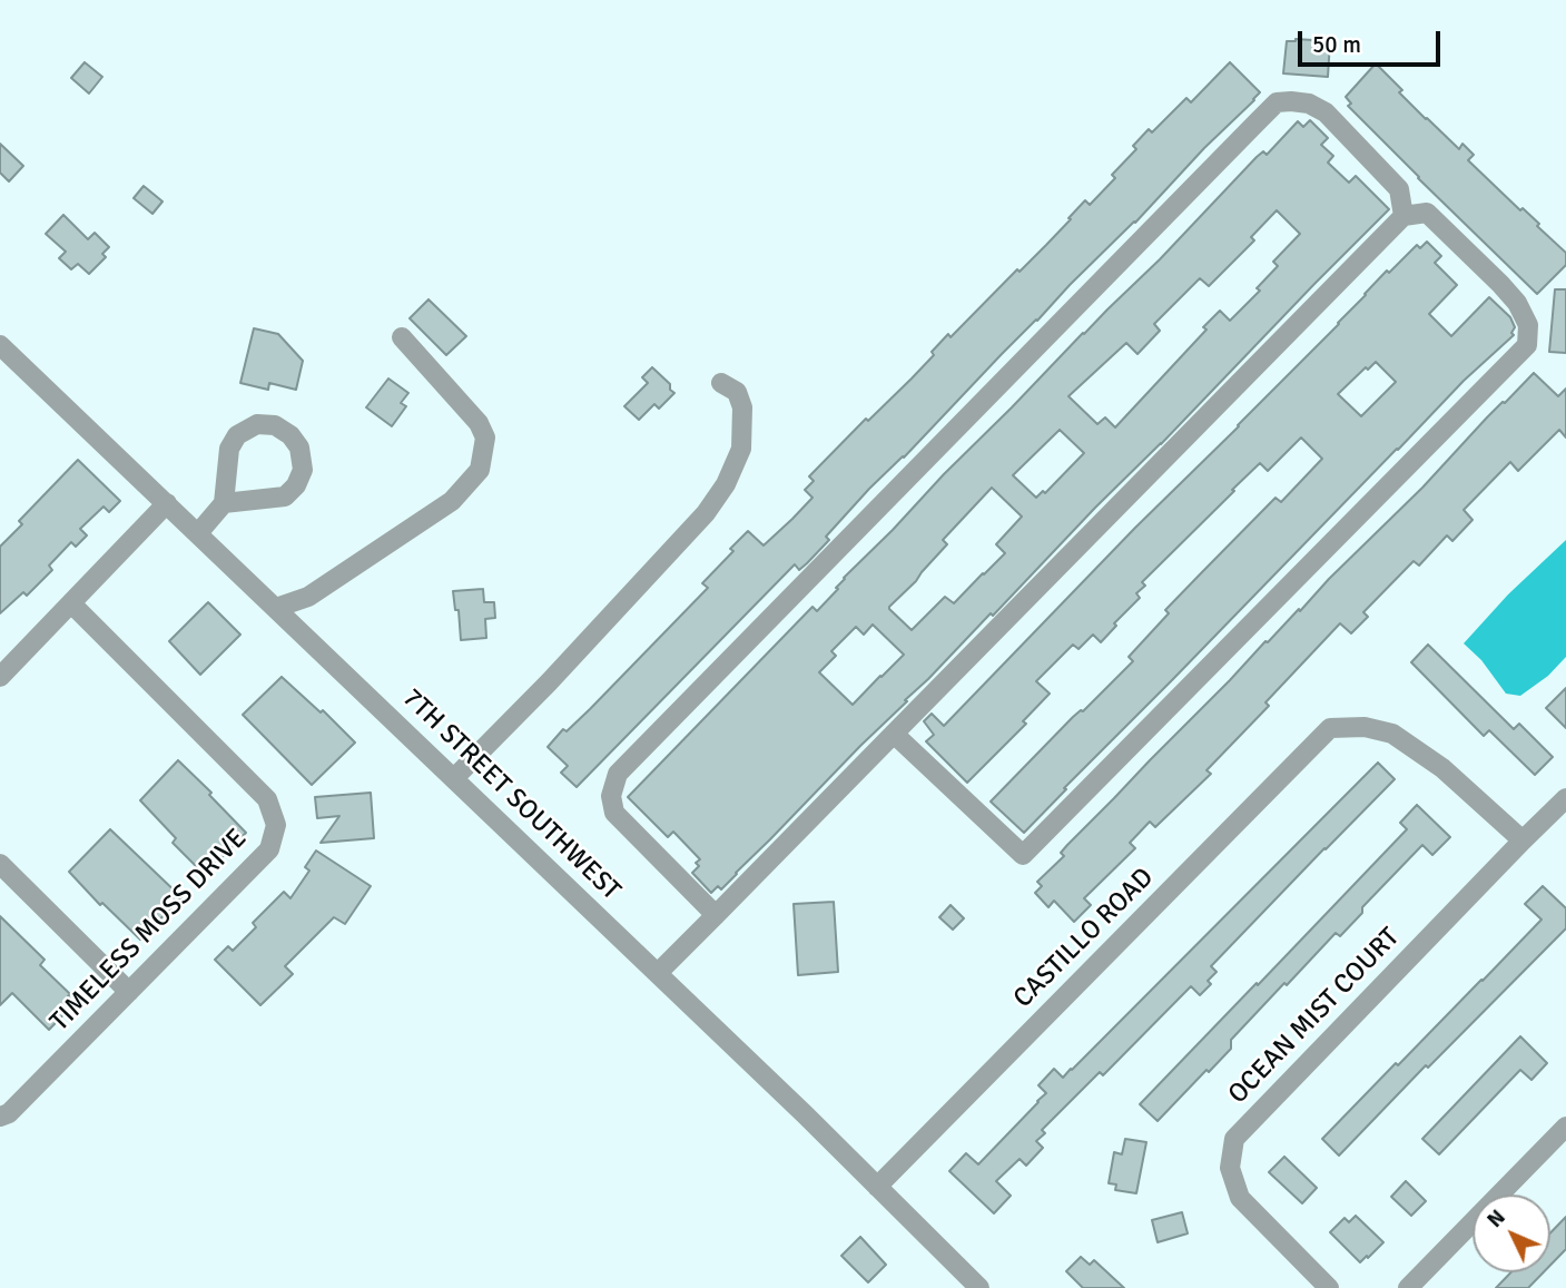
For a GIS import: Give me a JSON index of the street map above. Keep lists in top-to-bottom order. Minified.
{"streets":{"street":["7TH STREET SOUTHWEST","TIMELESS MOSS DRIVE","CASTILLO ROAD","OCEAN MIST COURT"]},"crossings":[["7TH STREET SOUTHWEST","CASTILLO ROAD"],["CASTILLO ROAD","OCEAN MIST COURT"]],"scale_bar":"50 m","north":"top left"}
